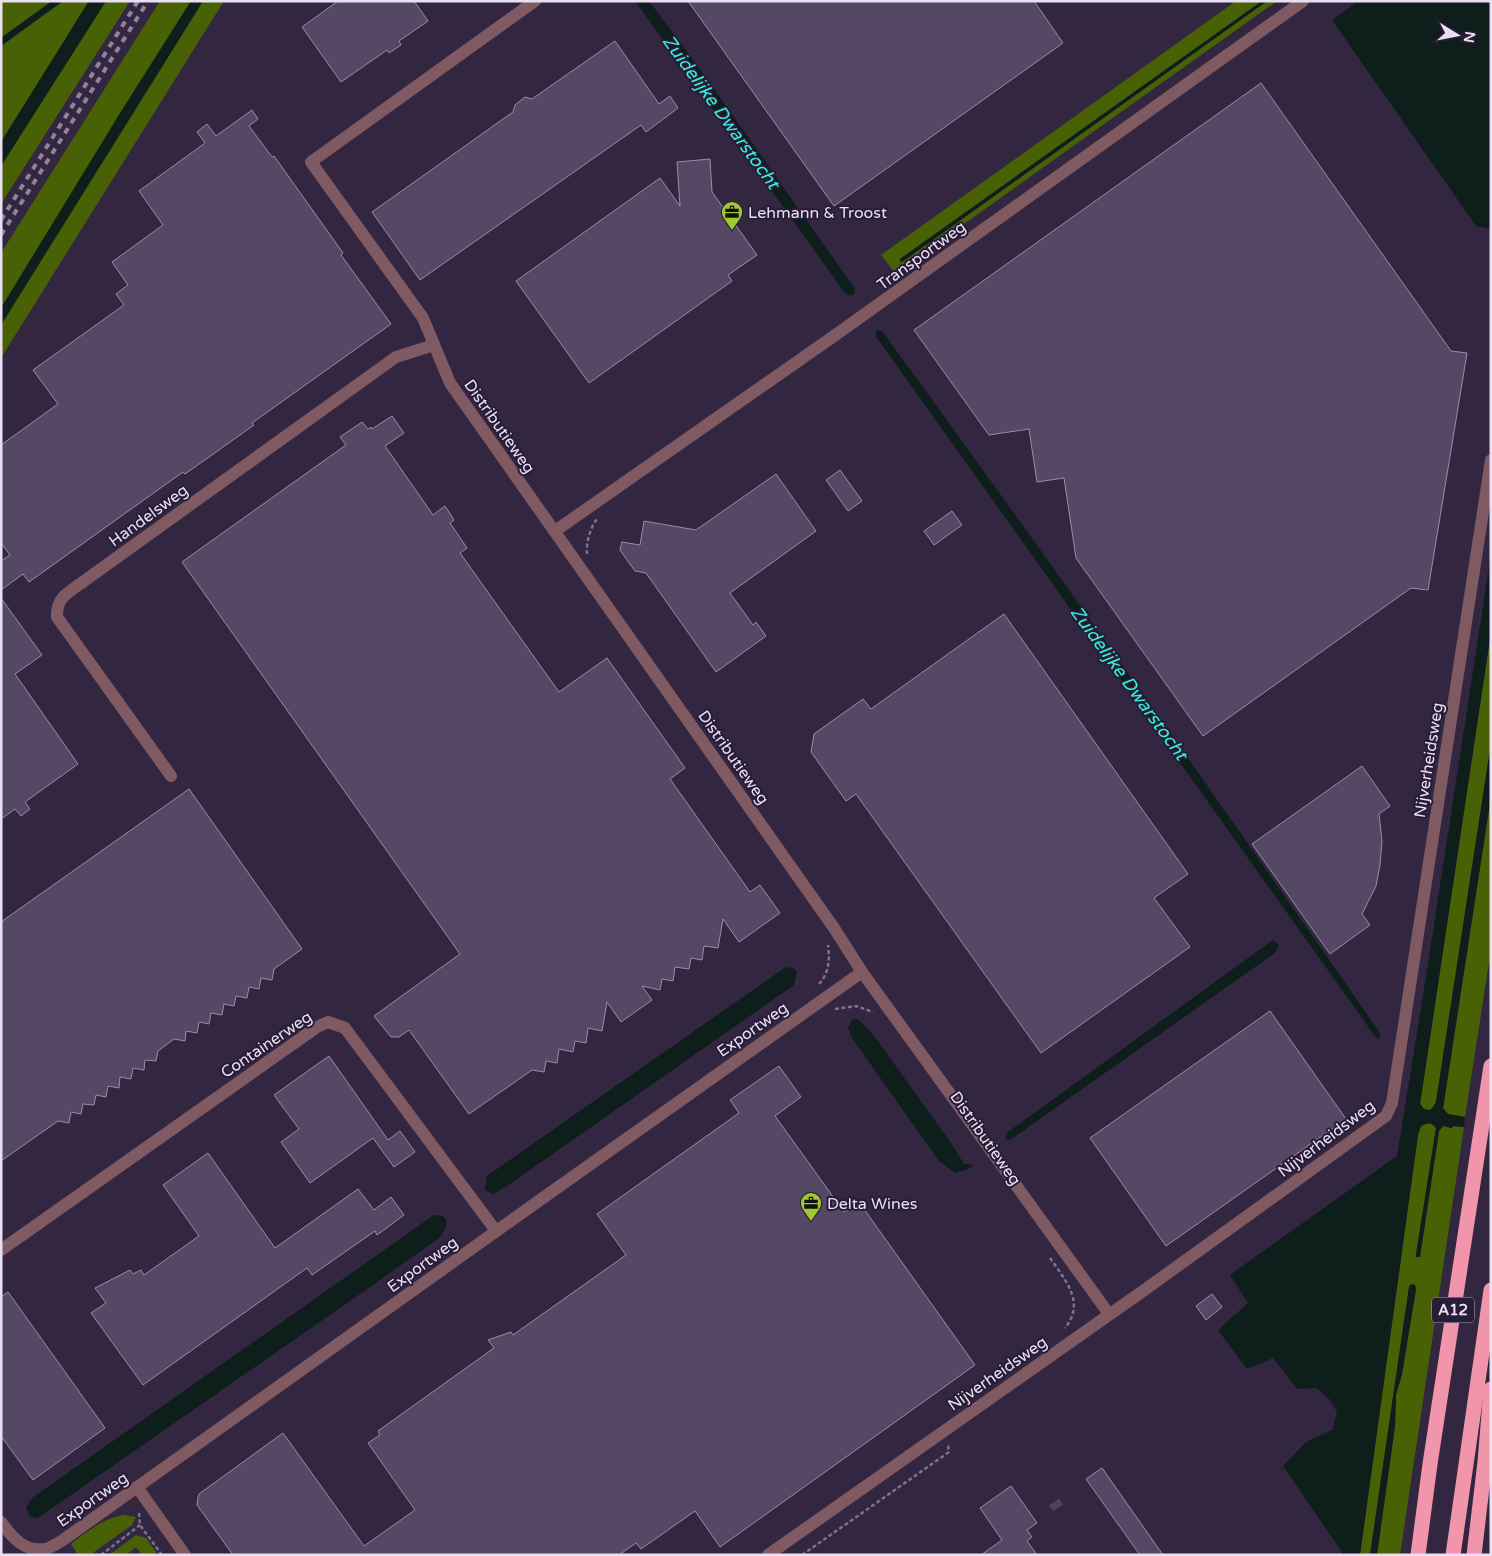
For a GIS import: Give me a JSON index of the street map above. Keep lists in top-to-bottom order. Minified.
{"streets":{"highway":["A12"],"street":["Transportweg","Distributieweg","Handelsweg","Nijverheidsweg","Exportweg","Containerweg"]},"crossings":[["Transportweg","Distributieweg"],["Distributieweg","Handelsweg"],["Distributieweg","Nijverheidsweg"],["Distributieweg","Exportweg"],["Exportweg","Containerweg"]],"water":["Zuidelijke Dwarstocht"],"places":{"office":["Lehmann & Troost","Delta Wines"]},"north":"right"}
